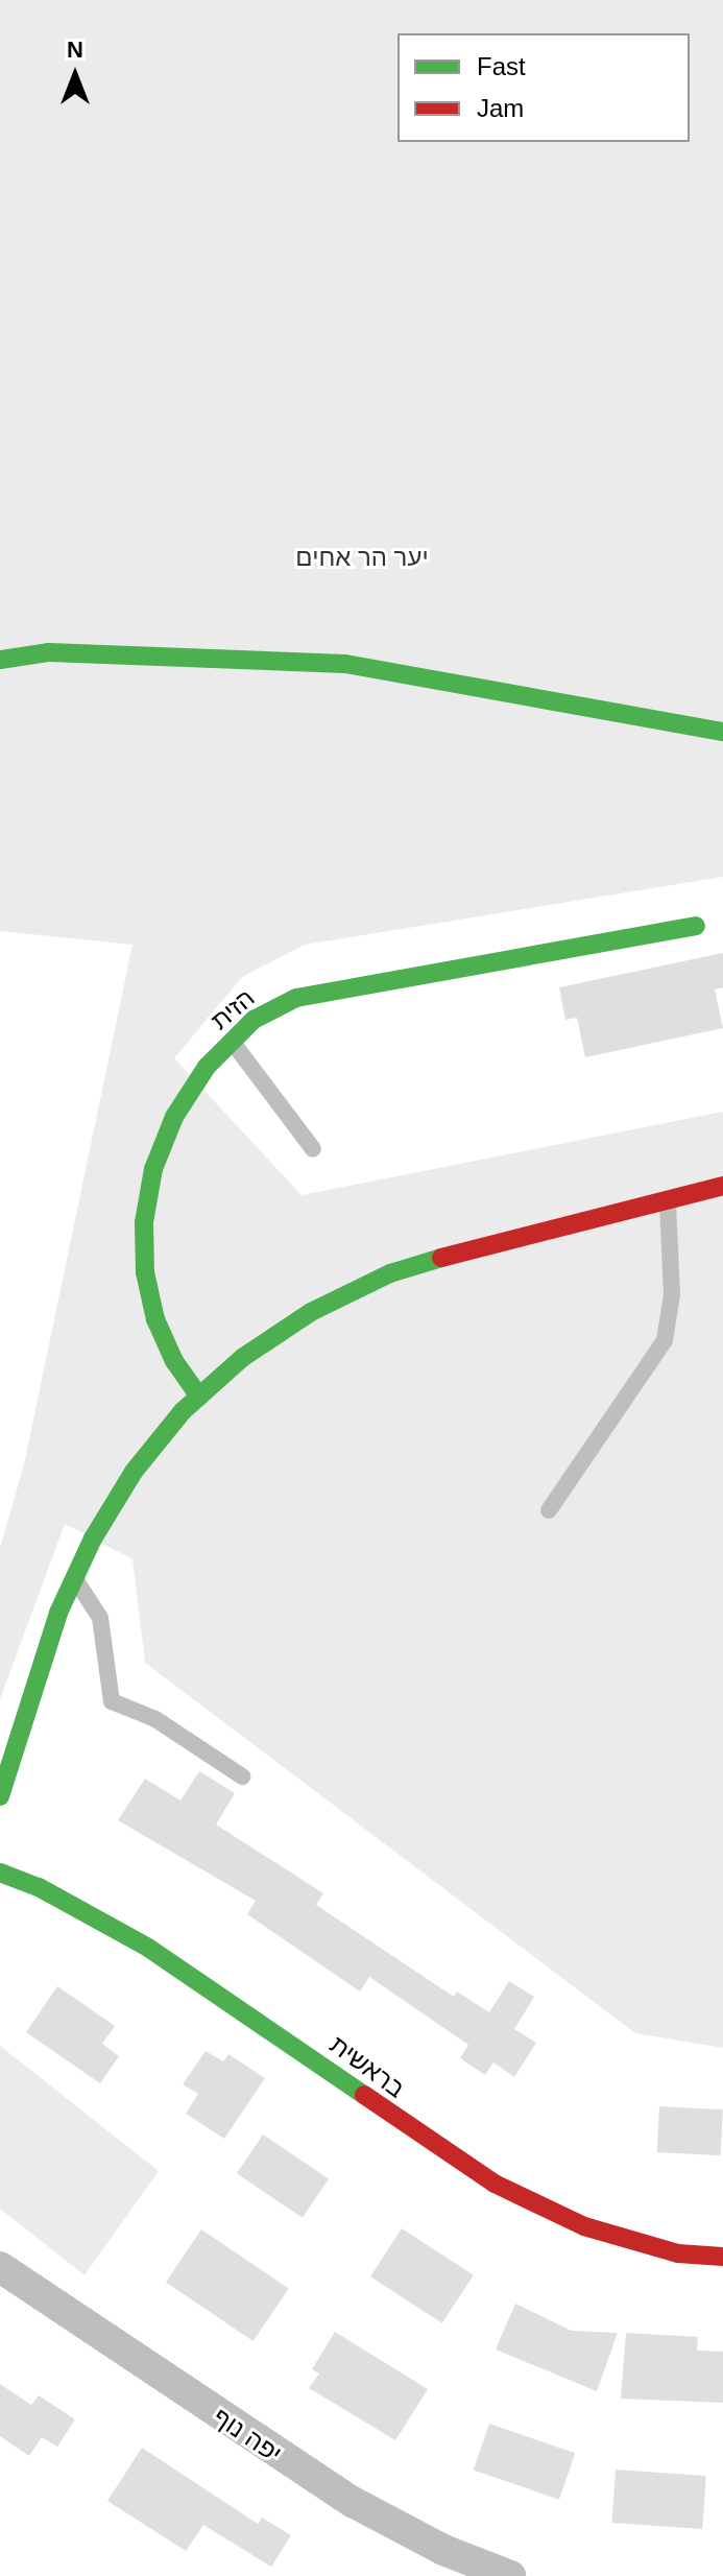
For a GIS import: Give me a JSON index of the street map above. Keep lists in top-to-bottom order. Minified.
{"streets":{"street":["הזית","בראשית","יפה נוף"]},"parks":["יער הר אחים"],"legend":["Fast","Jam"],"north":"top"}
